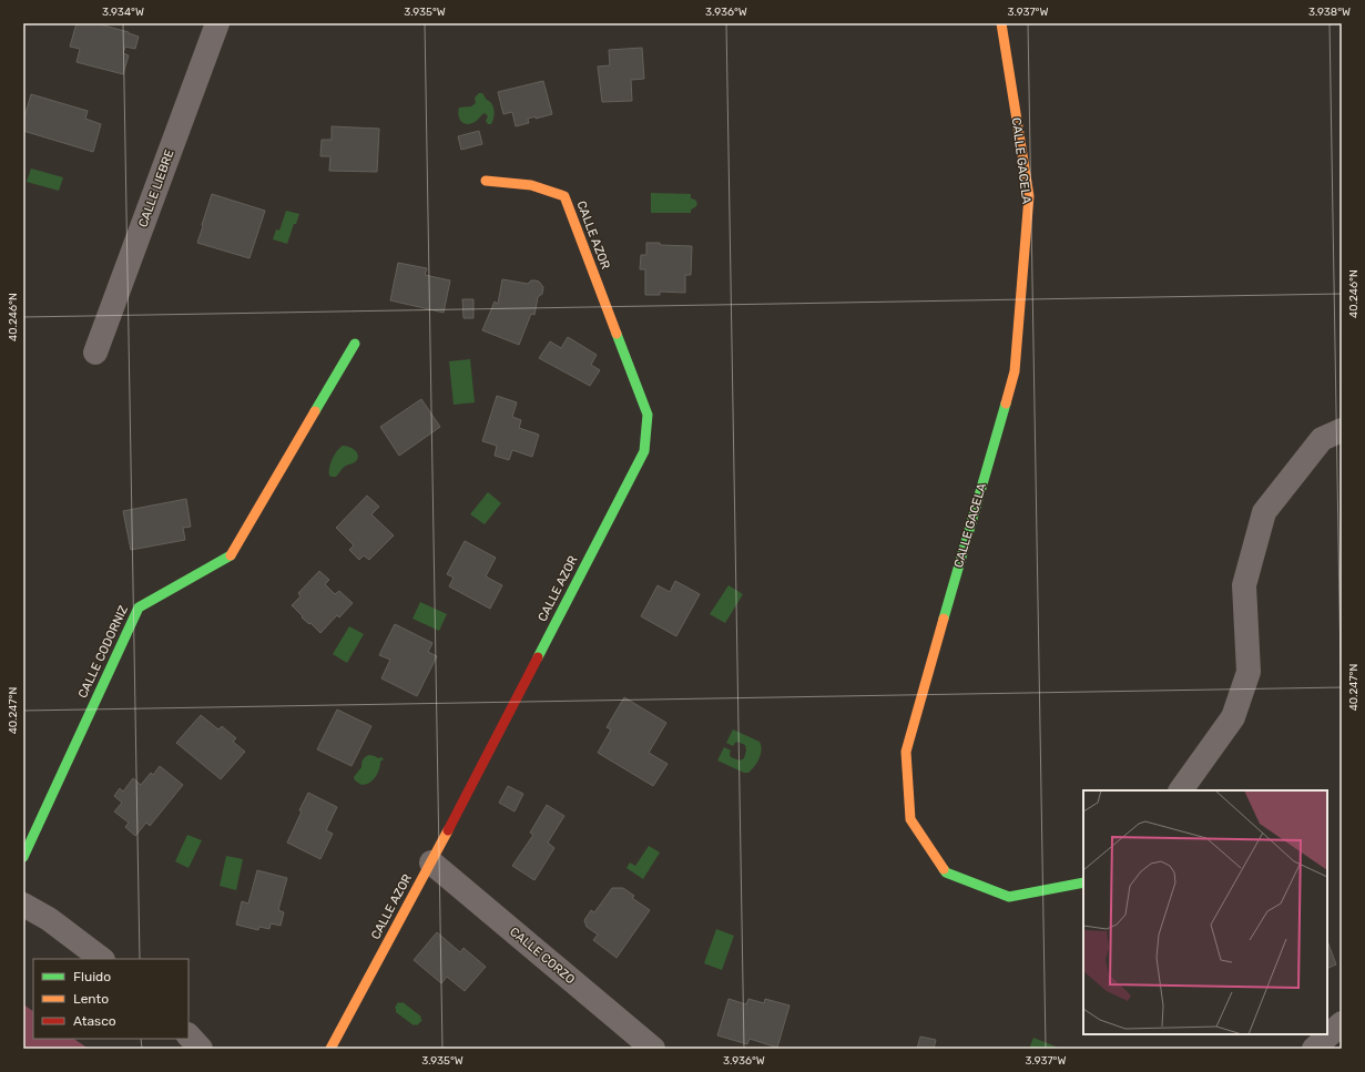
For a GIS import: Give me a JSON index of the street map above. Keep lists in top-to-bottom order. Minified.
{"streets":{"street":["CALLE GACELA","CALLE LIEBRE","CALLE AZOR","CALLE CODORNIZ","CALLE CORZO"]},"crossings":[["CALLE AZOR","CALLE CORZO"]],"legend":["Fluido","Lento","Atasco"],"coordinates":["3.934°W","3.935°W","3.936°W","3.937°W","3.938°W","40.246°N","40.247°N"]}
